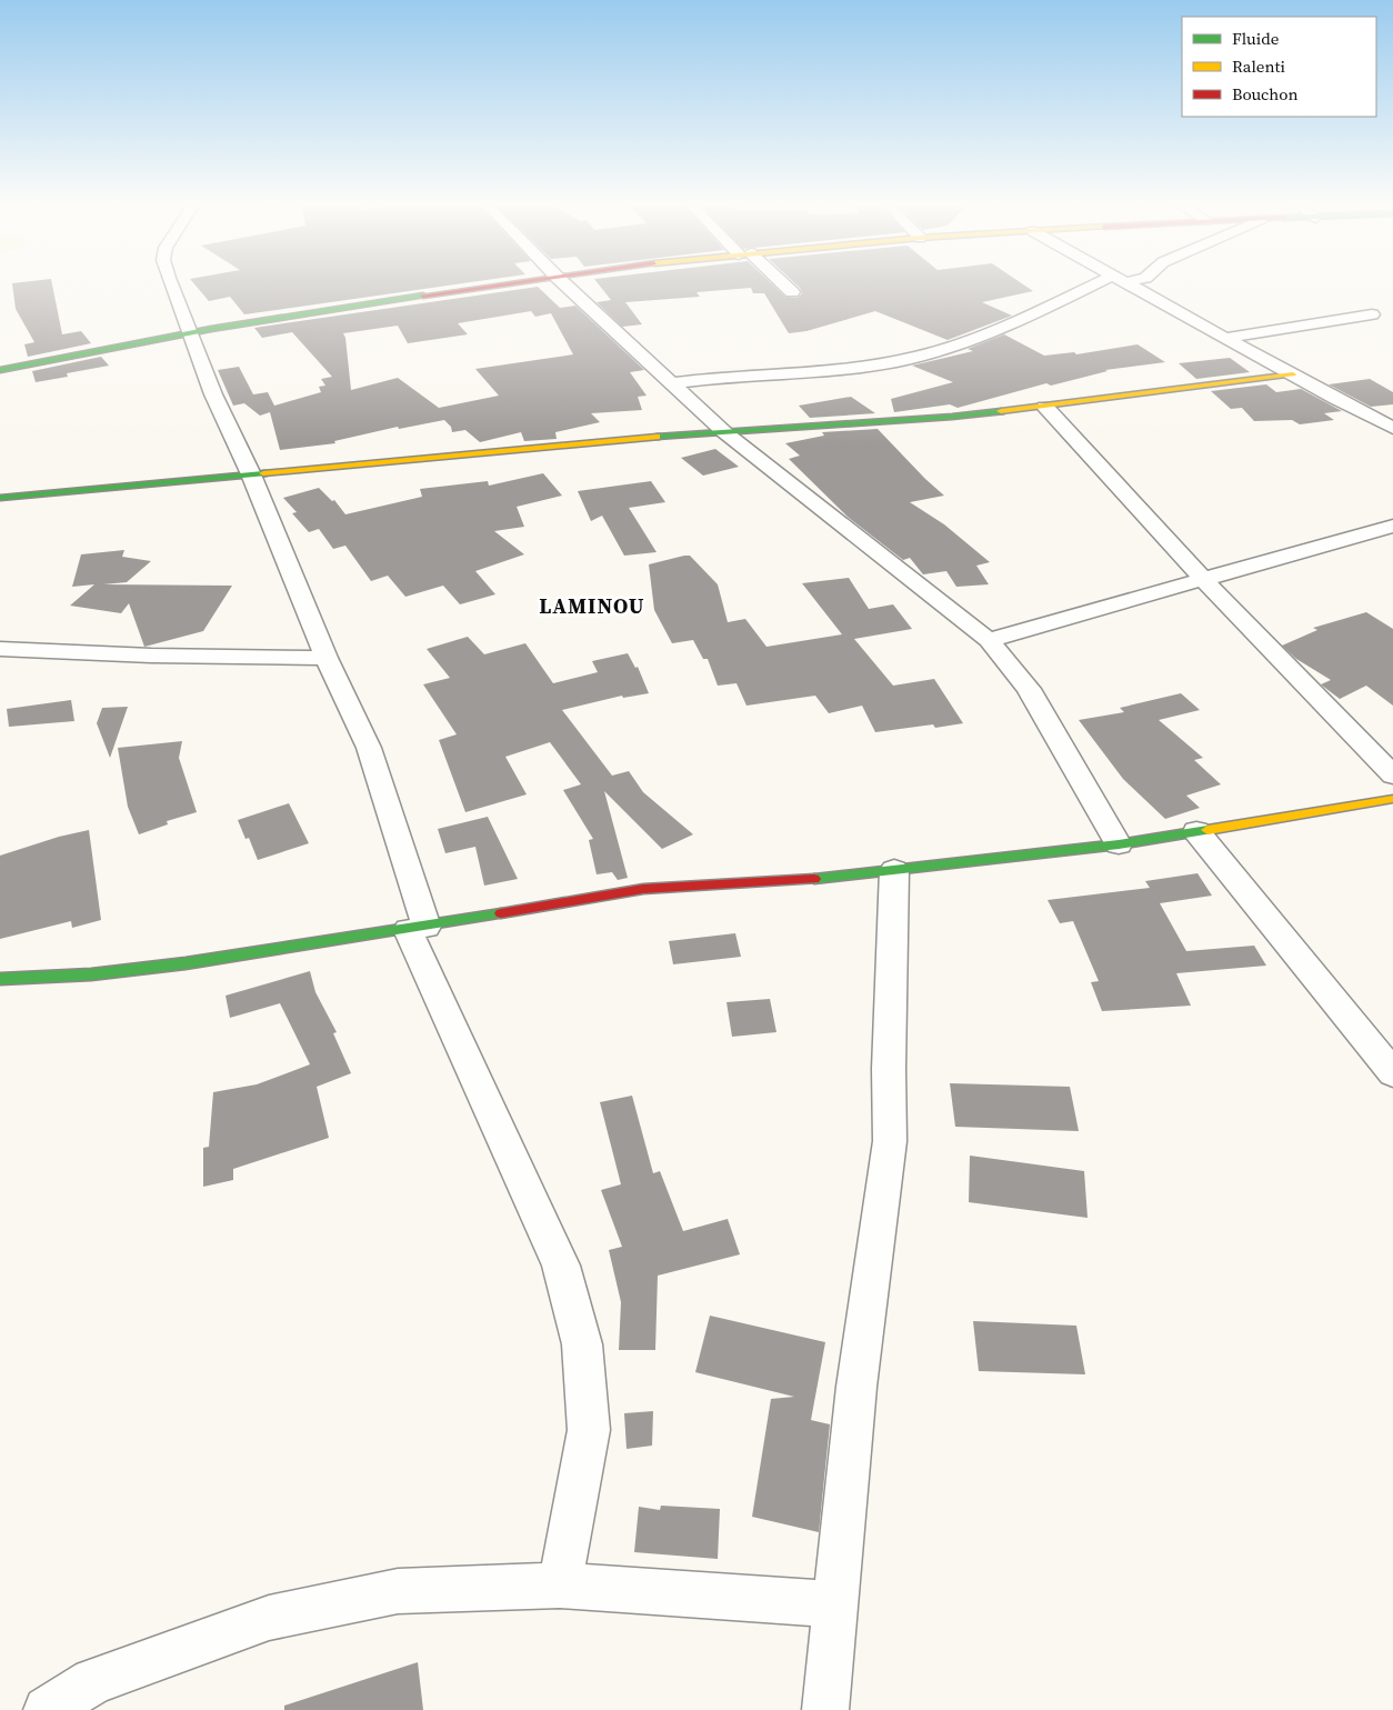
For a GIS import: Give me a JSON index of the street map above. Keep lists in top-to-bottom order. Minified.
{"districts":["LAMINOU"],"legend":["Fluide","Ralenti","Bouchon"]}
